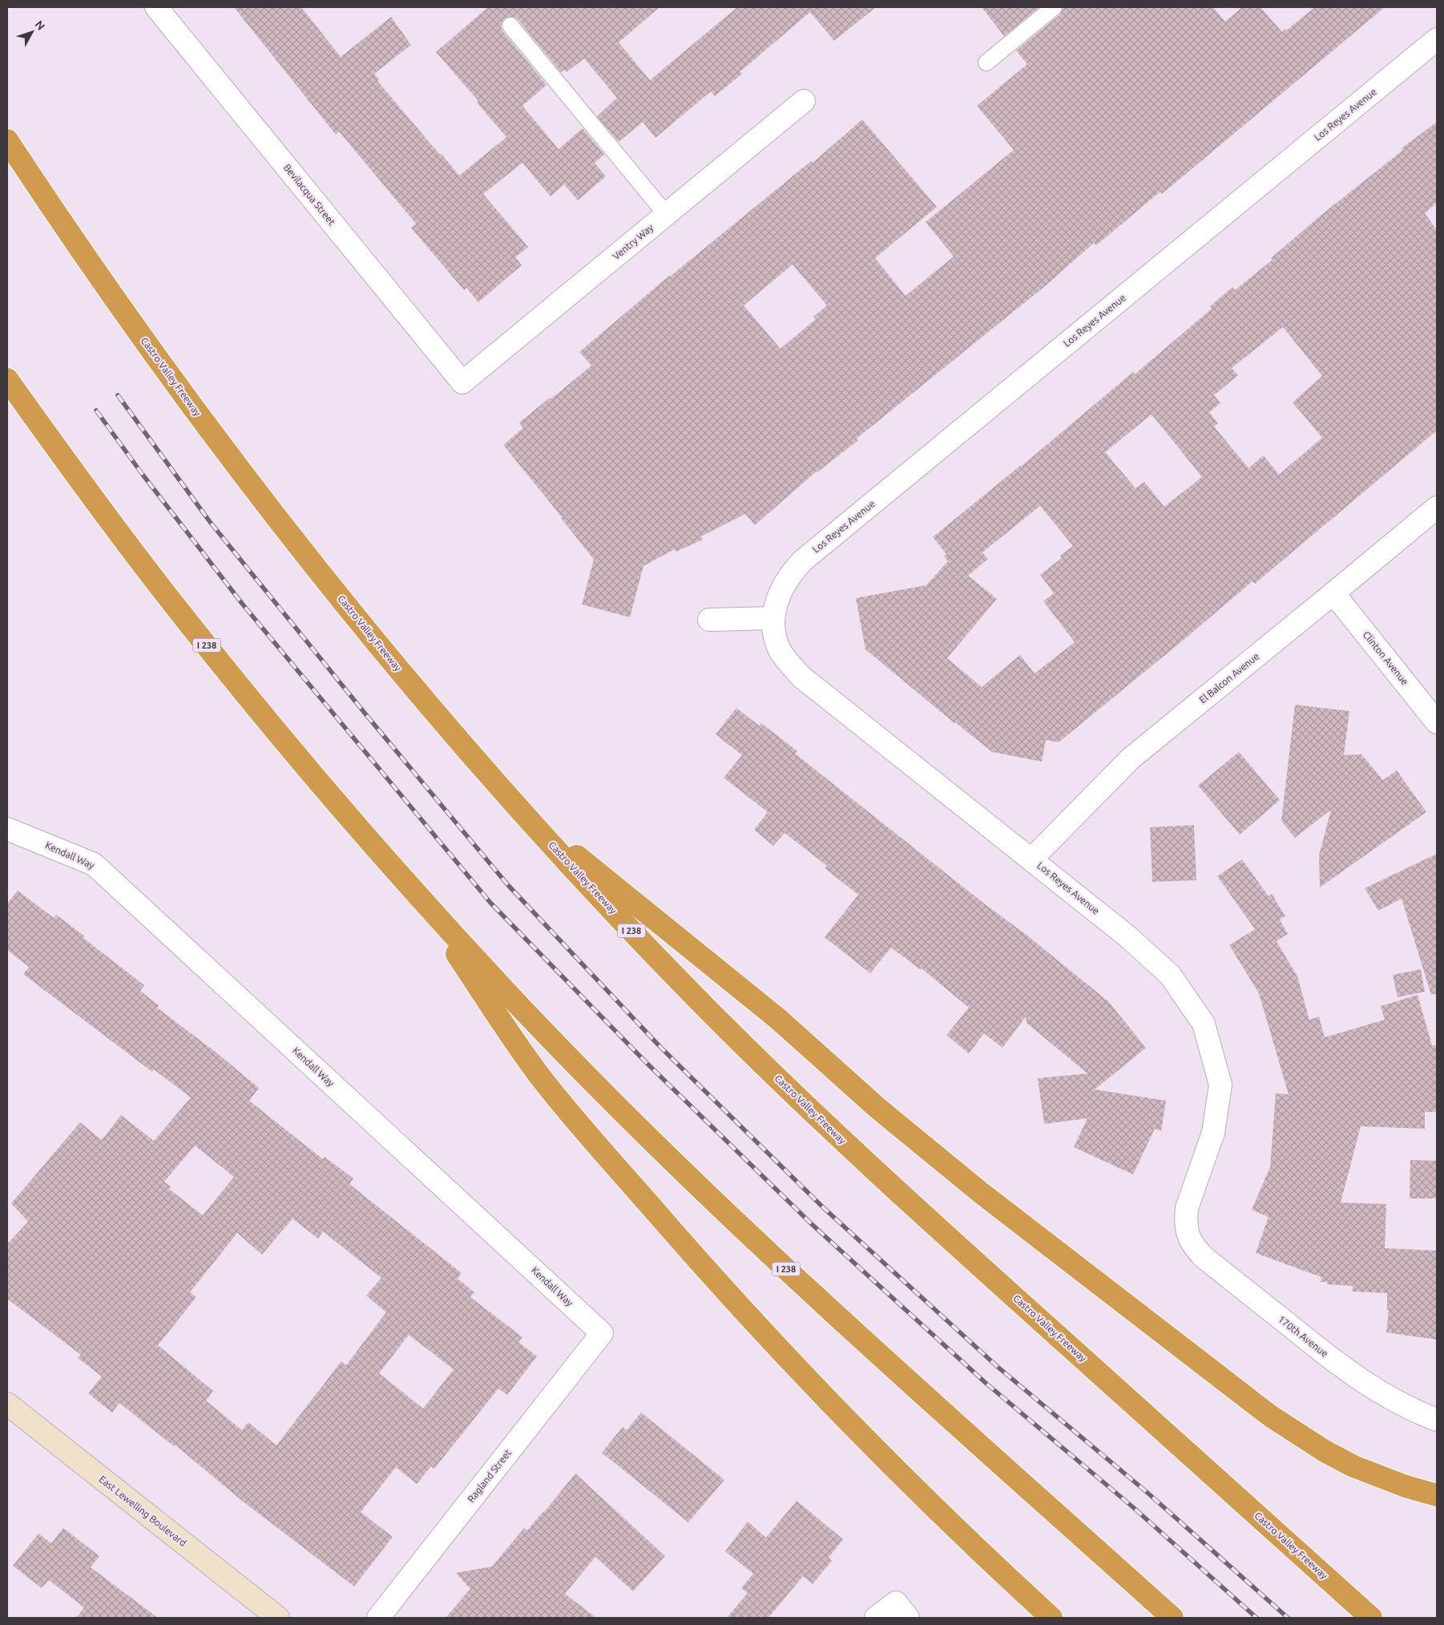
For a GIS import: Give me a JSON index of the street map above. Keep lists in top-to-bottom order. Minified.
{"streets":{"highway":["Castro Valley Freeway","I 238"],"main road":["East Lewelling Boulevard"],"street":["Los Reyes Avenue","Bevilacqua Street","Ventry Way","Clinton Avenue","El Balcon Avenue","Kendall Way","170th Avenue","Ragland Street"]},"crossings":[["Los Reyes Avenue","El Balcon Avenue"],["Los Reyes Avenue","170th Avenue"],["Bevilacqua Street","Ventry Way"],["Clinton Avenue","El Balcon Avenue"],["Kendall Way","Ragland Street"]],"north":"top right"}
